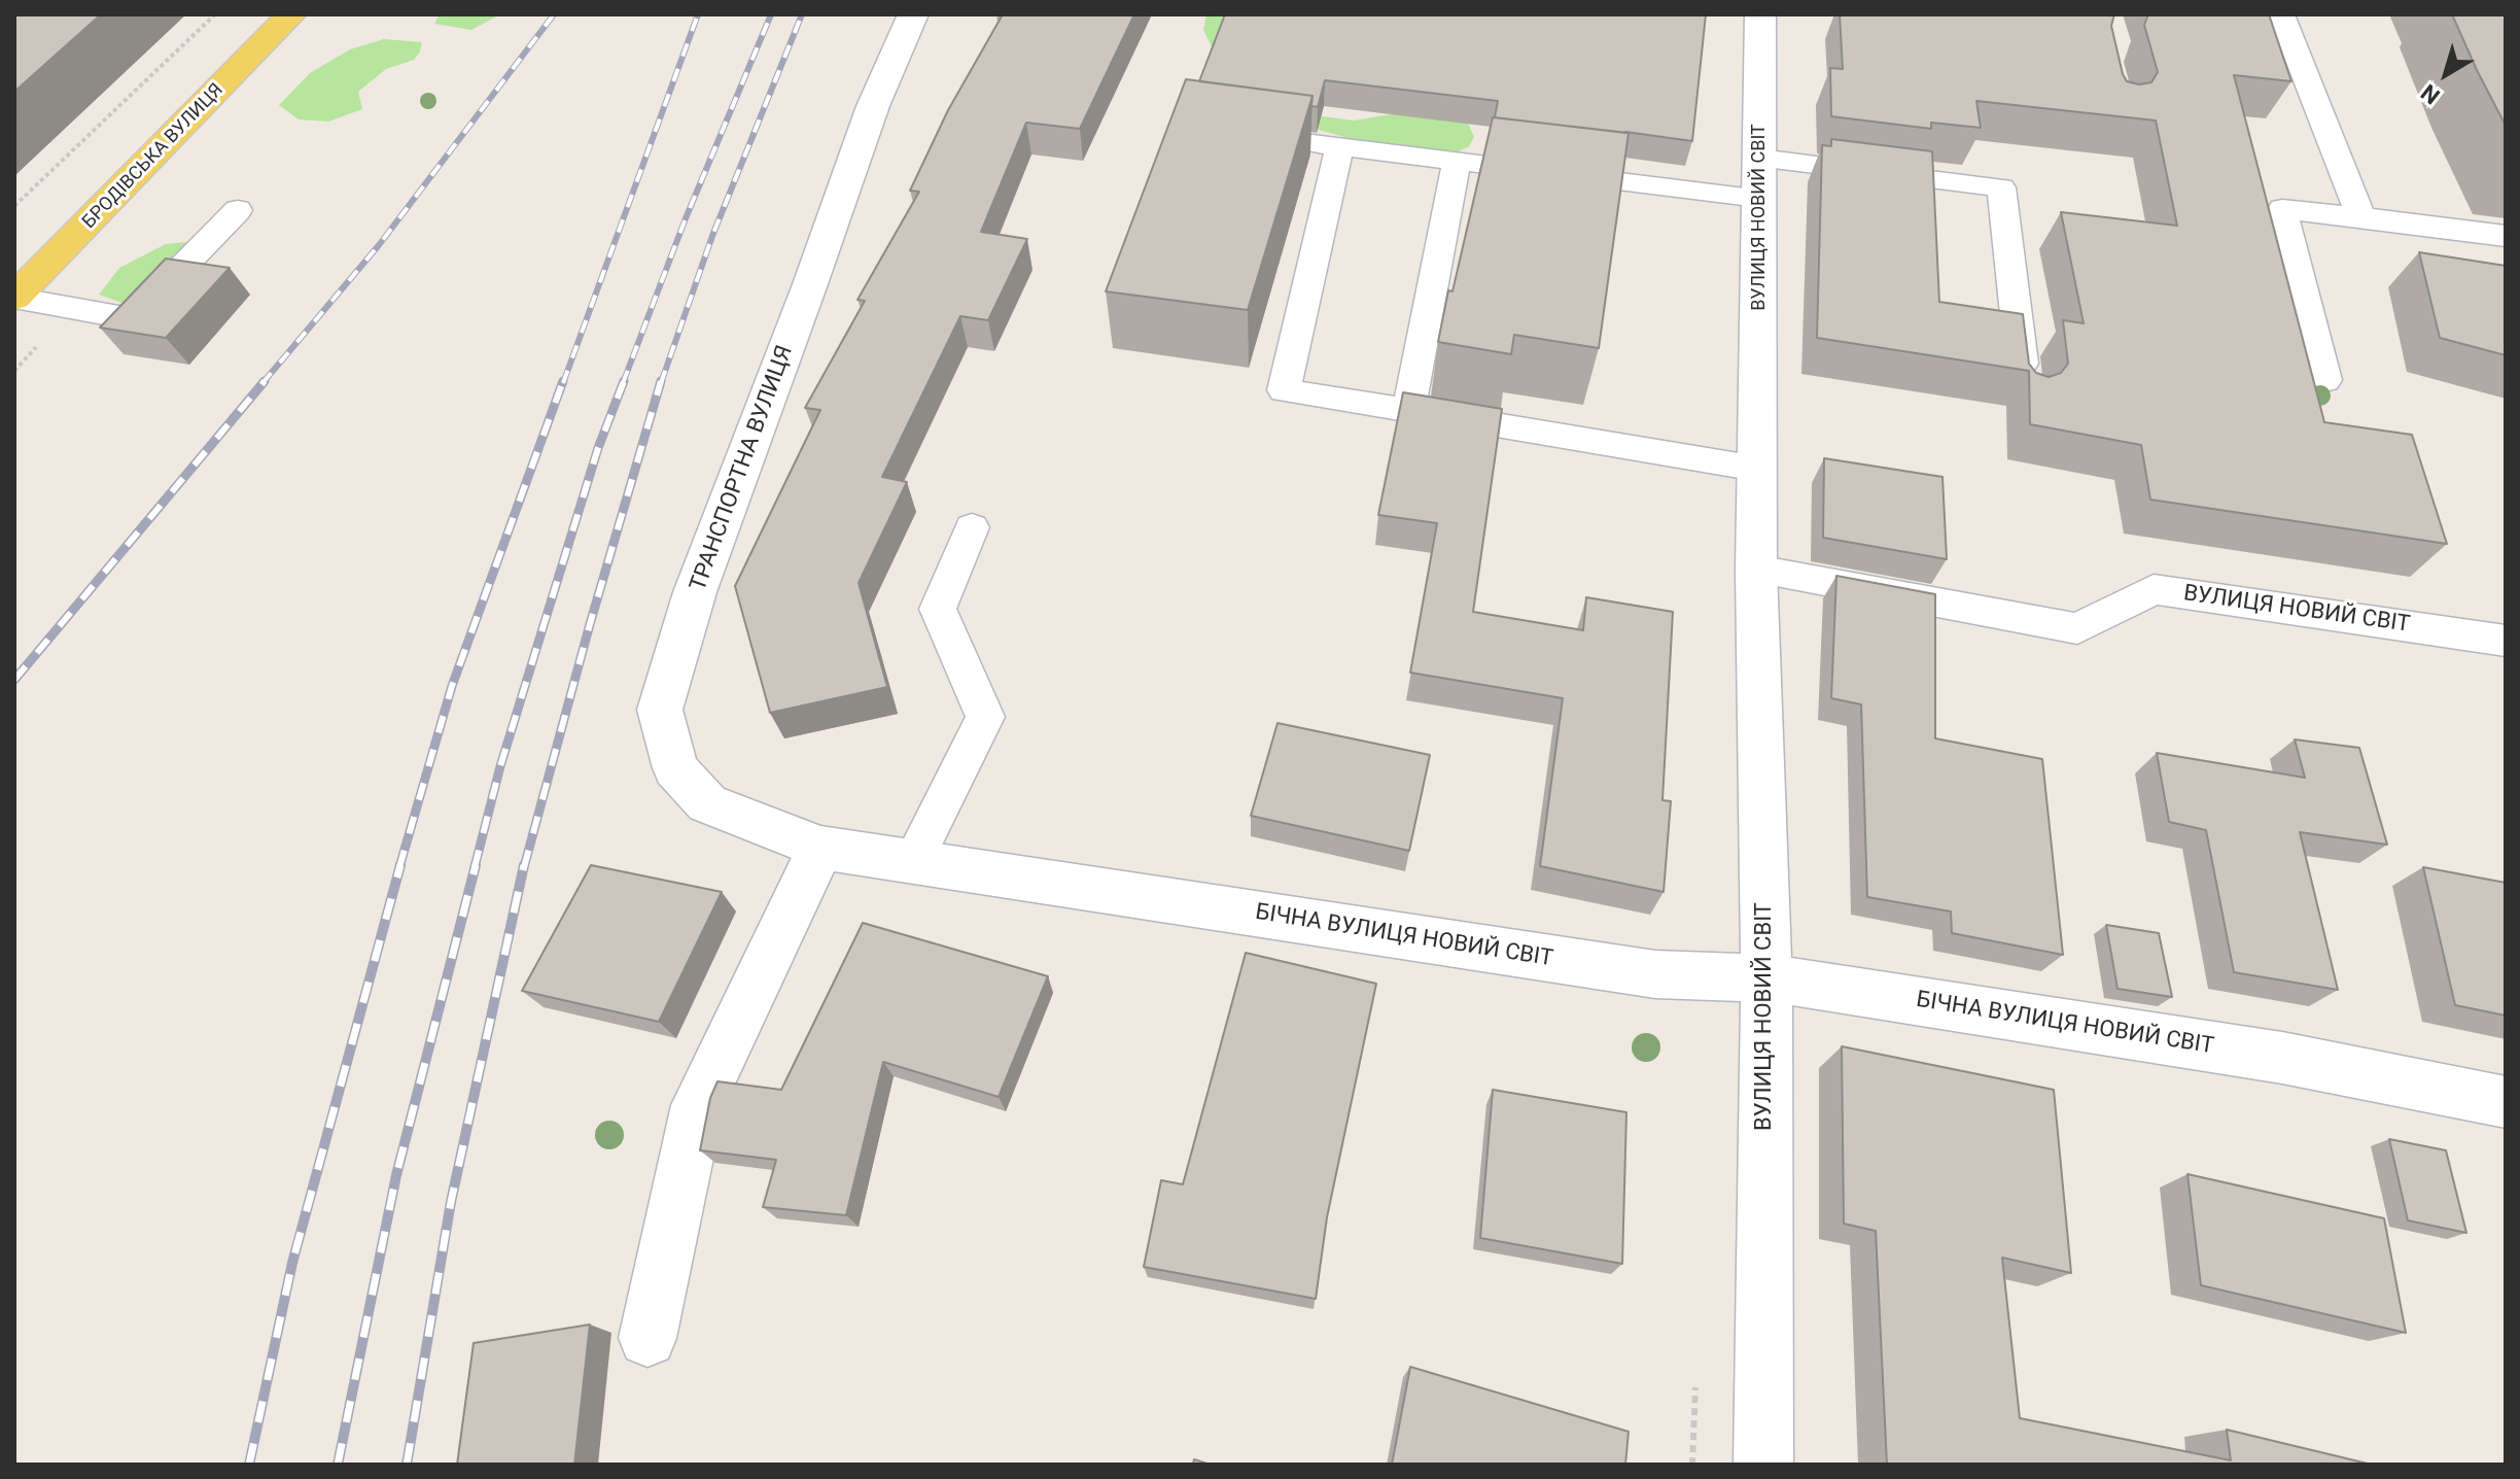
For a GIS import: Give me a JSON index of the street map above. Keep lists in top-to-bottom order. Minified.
{"streets":{"main road":["БРОДІВСЬКА ВУЛИЦЯ"],"street":["ВУЛИЦЯ НОВИЙ СВІТ","ТРАНСПОРТНА ВУЛИЦЯ","БІЧНА ВУЛИЦЯ НОВИЙ СВІТ"]},"crossings":[["ВУЛИЦЯ НОВИЙ СВІТ","БІЧНА ВУЛИЦЯ НОВИЙ СВІТ"],["ТРАНСПОРТНА ВУЛИЦЯ","БІЧНА ВУЛИЦЯ НОВИЙ СВІТ"]],"north":"bottom left"}
